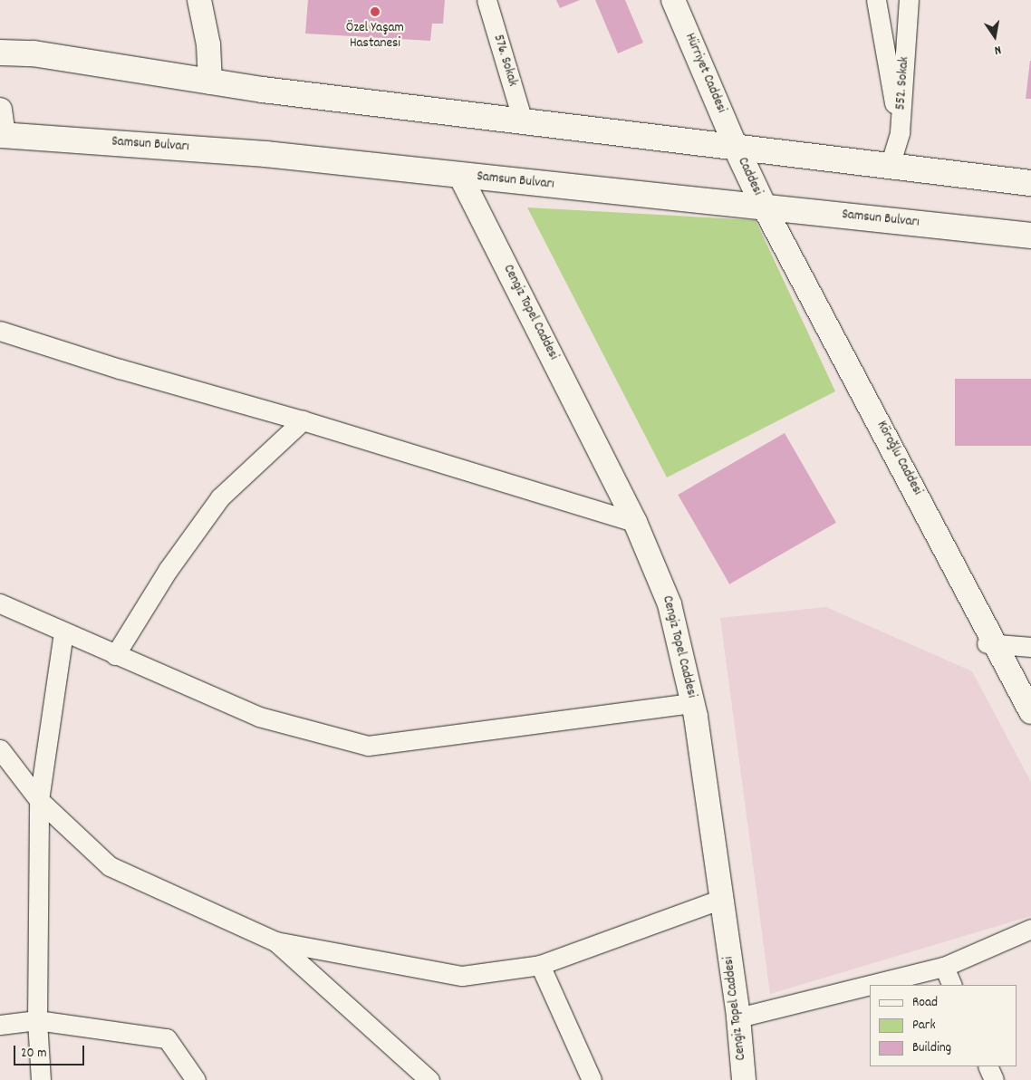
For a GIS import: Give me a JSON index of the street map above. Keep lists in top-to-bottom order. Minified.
{"streets":{"main road":["Samsun Bulvarı","Caddesi"],"street":["576. Sokak","Hürriyet Caddesi","552. Sokak","Cengiz Topel Caddesi","Köroğlu Caddesi"]},"crossings":[["Hürriyet Caddesi","Caddesi"],["Samsun Bulvarı","Caddesi"],["Samsun Bulvarı","Cengiz Topel Caddesi"],["Samsun Bulvarı","Köroğlu Caddesi"],["Caddesi","Köroğlu Caddesi"]],"places":["Özel Yaşam Hastanesi"],"legend":["Road","Park","Building"],"scale_bar":"20 m","north":"bottom"}
